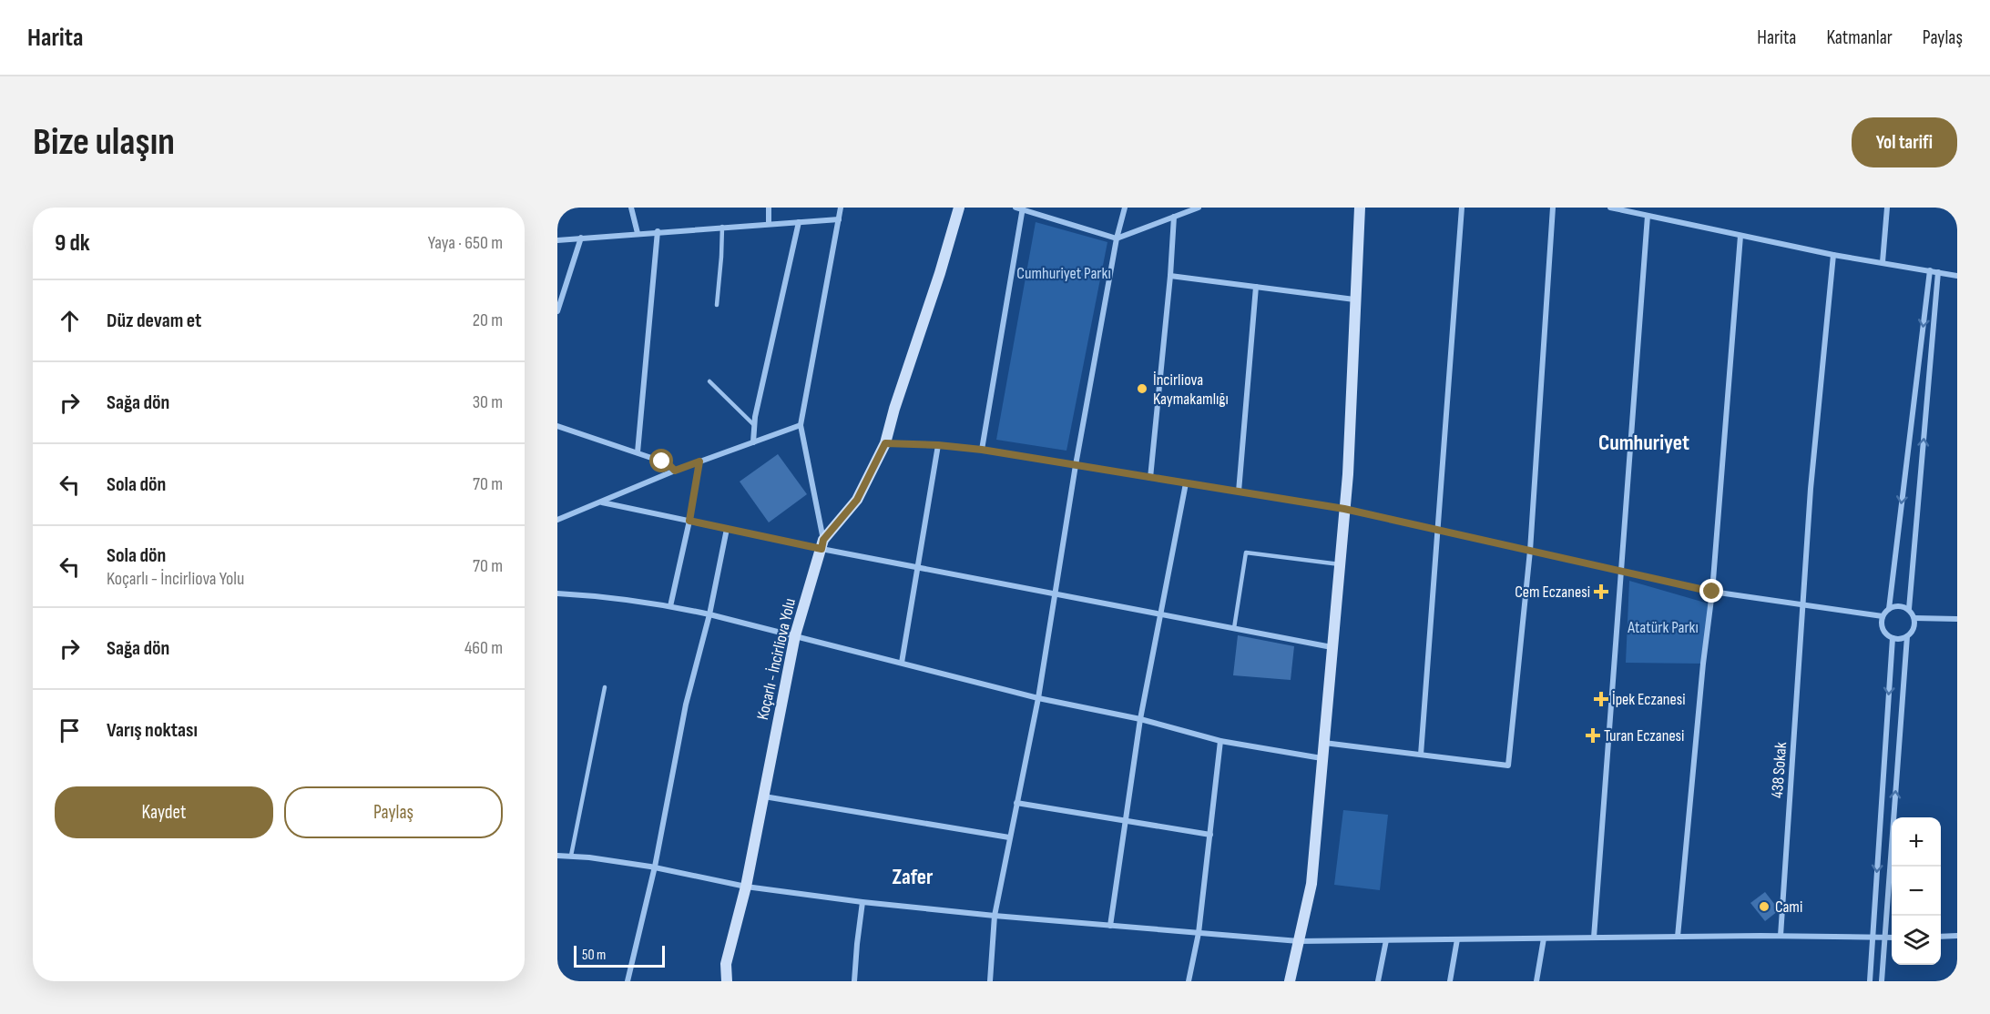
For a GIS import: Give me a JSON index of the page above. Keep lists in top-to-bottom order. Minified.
{"streets":{"main road":["Koçarlı - İncirliova Yolu"],"street":["438 Sokak"]},"districts":["Cumhuriyet","Zafer"],"parks":["Cumhuriyet Parkı","Atatürk Parkı"],"places":{"other":["İncirliova Kaymakamlığı","Cami"],"health":["Cem Eczanesi","İpek Eczanesi","Turan Eczanesi"]},"scale_bar":"50 m","page":{"header":"Harita","nav":["Harita","Katmanlar","Paylaş"],"buttons":["Yol tarifi",["Kaydet","Paylaş"]],"title":"Bize ulaşın","heading":["9 dk","Yaya · 650 m"],"list":[["Düz devam et","20 m"],["Sağa dön","30 m"],["Sola dön","70 m"],["Sola dön","Koçarlı - İncirliova Yolu","70 m"],["Sağa dön","460 m"],"Varış noktası"],"map_buttons":["+","−"],"scale":"50 m"}}
